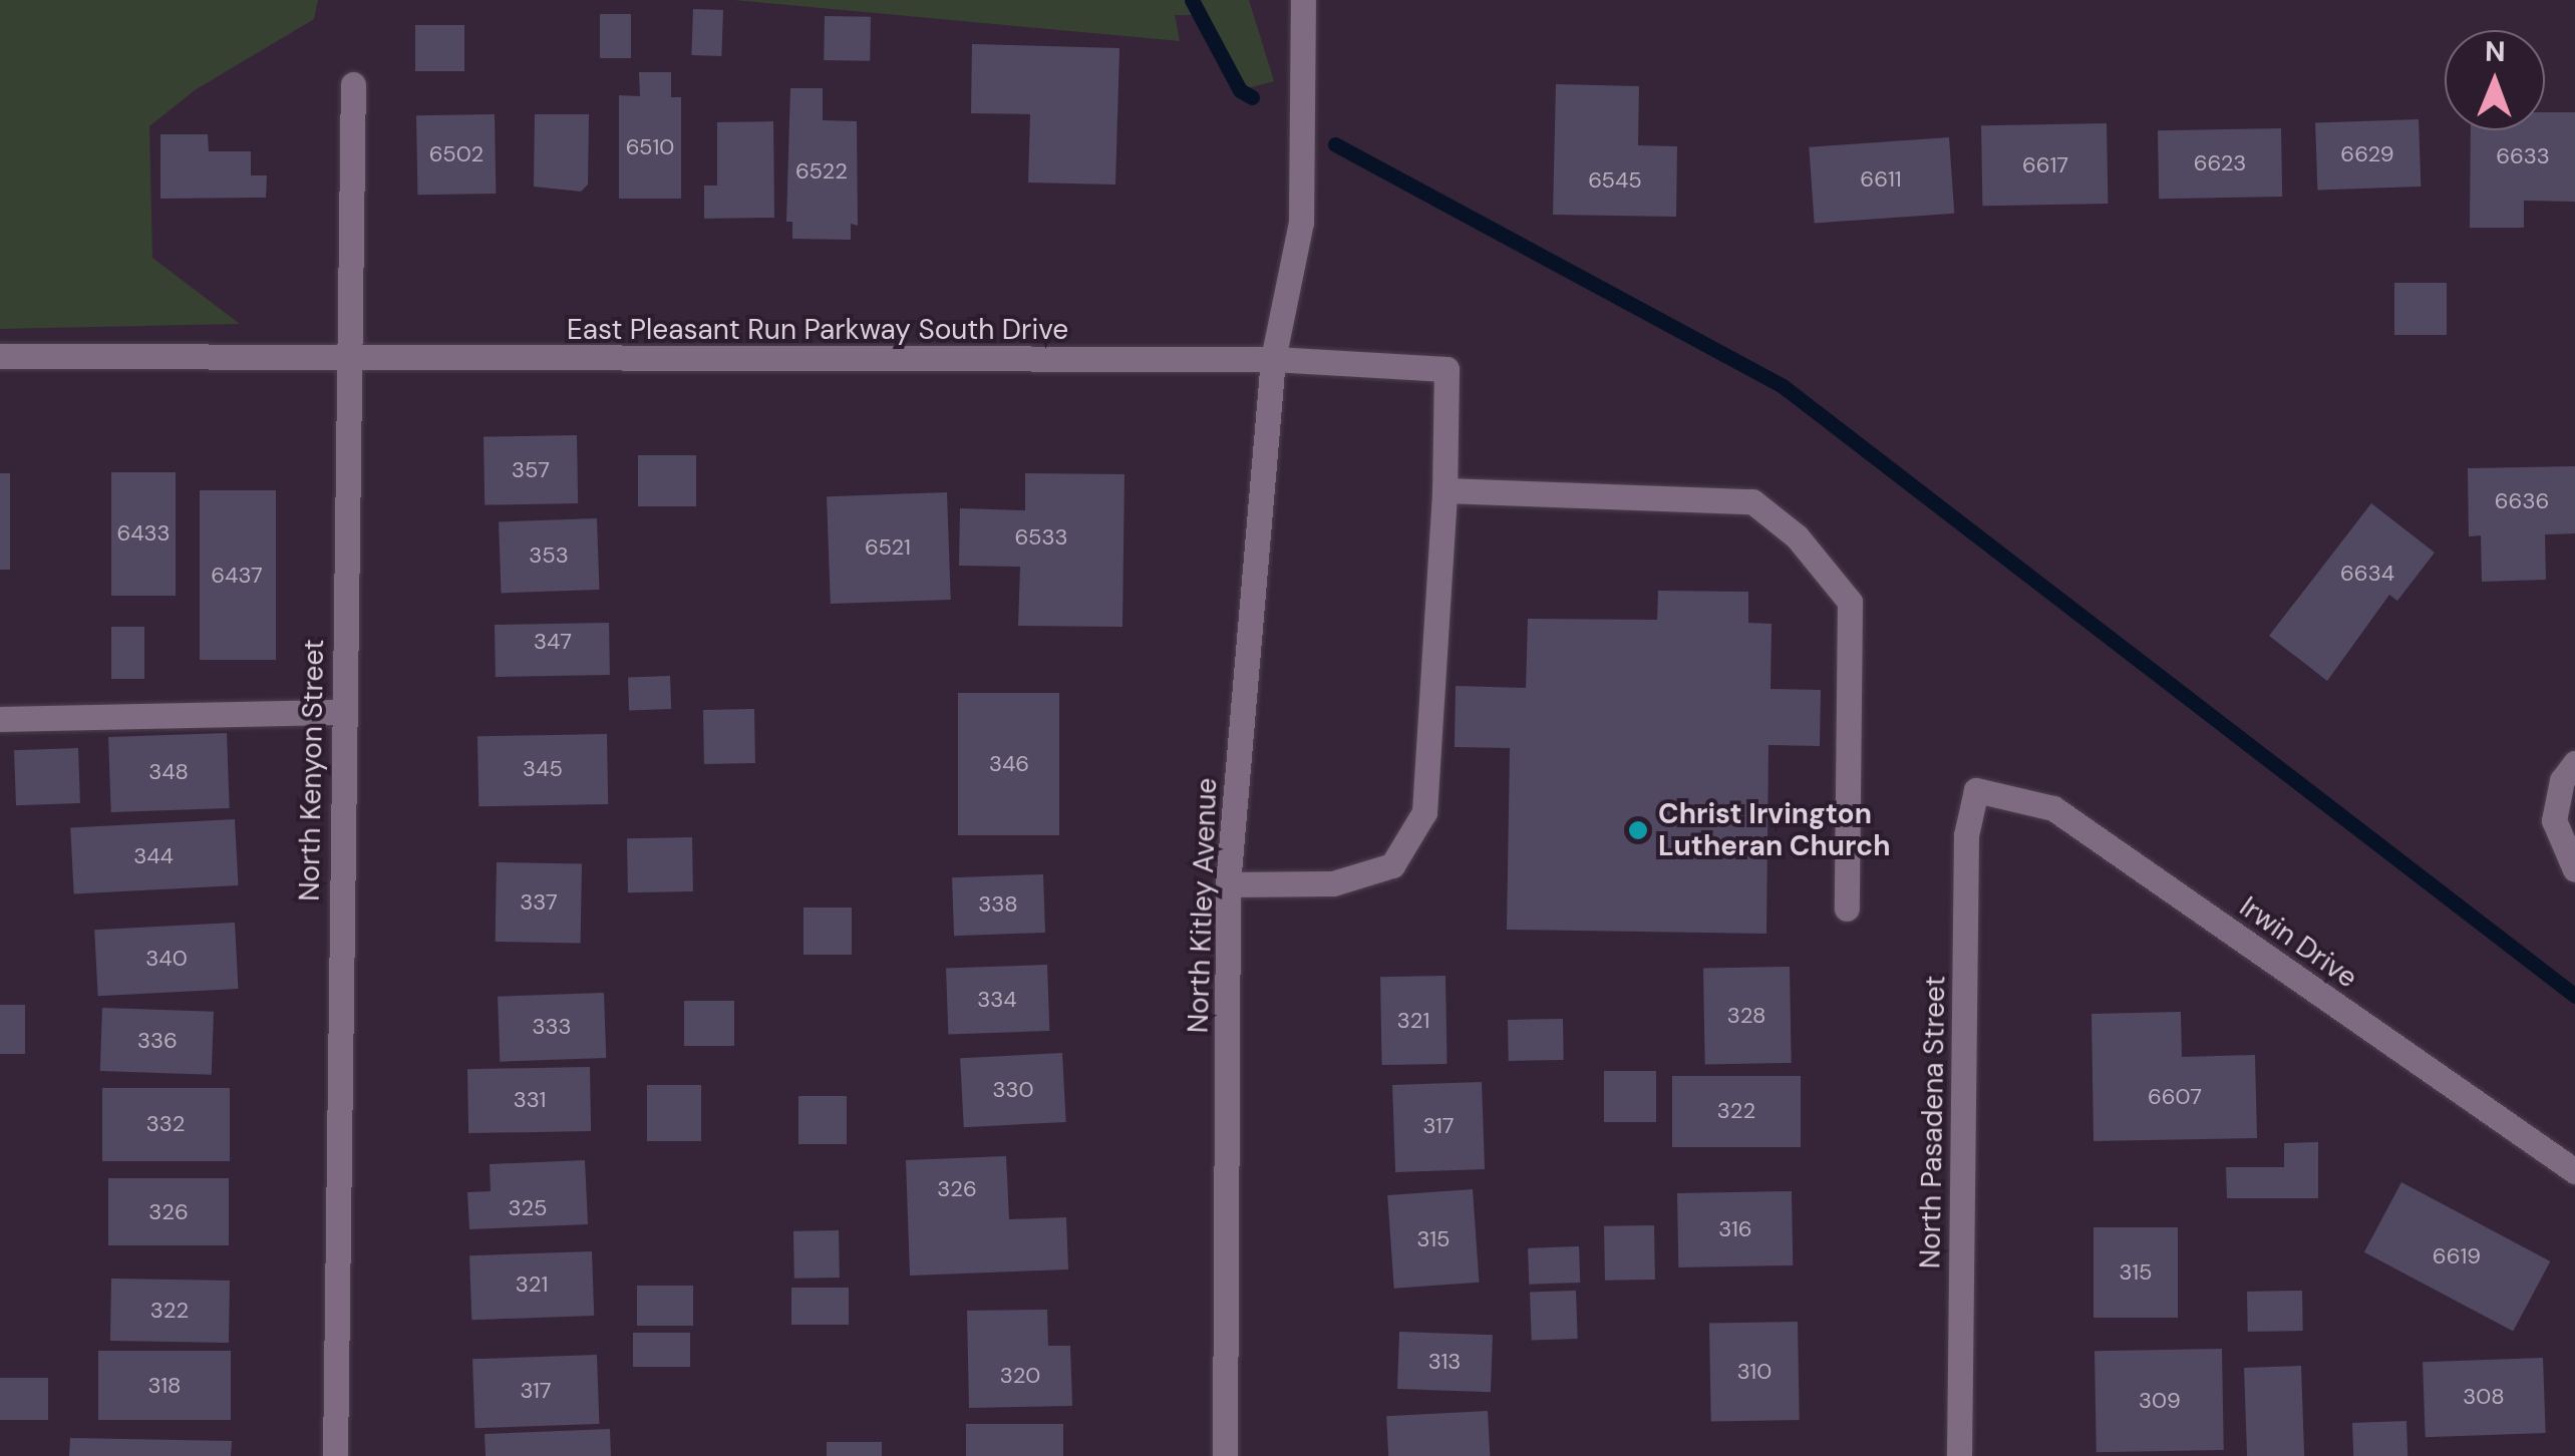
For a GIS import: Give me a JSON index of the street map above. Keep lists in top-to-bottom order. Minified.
{"streets":{"street":["East Pleasant Run Parkway South Drive","North Kenyon Street","North Kitley Avenue","Irwin Drive","North Pasadena Street"]},"crossings":[["East Pleasant Run Parkway South Drive","North Kenyon Street"],["East Pleasant Run Parkway South Drive","North Kitley Avenue"],["Irwin Drive","North Pasadena Street"]],"places":["Christ Irvington Lutheran Church"],"house_numbers":["6510","6502","6629","6633","6623","6617","6522","6611","6545","357","6636","6433","6533","6521","353","6634","6437","347","346","345","348","344","337","338","340","334","328","321","333","336","330","6607","331","322","332","317","326","325","326","316","315","6619","315","321","322","313","310","320","318","317","308","309"],"north":"top"}
